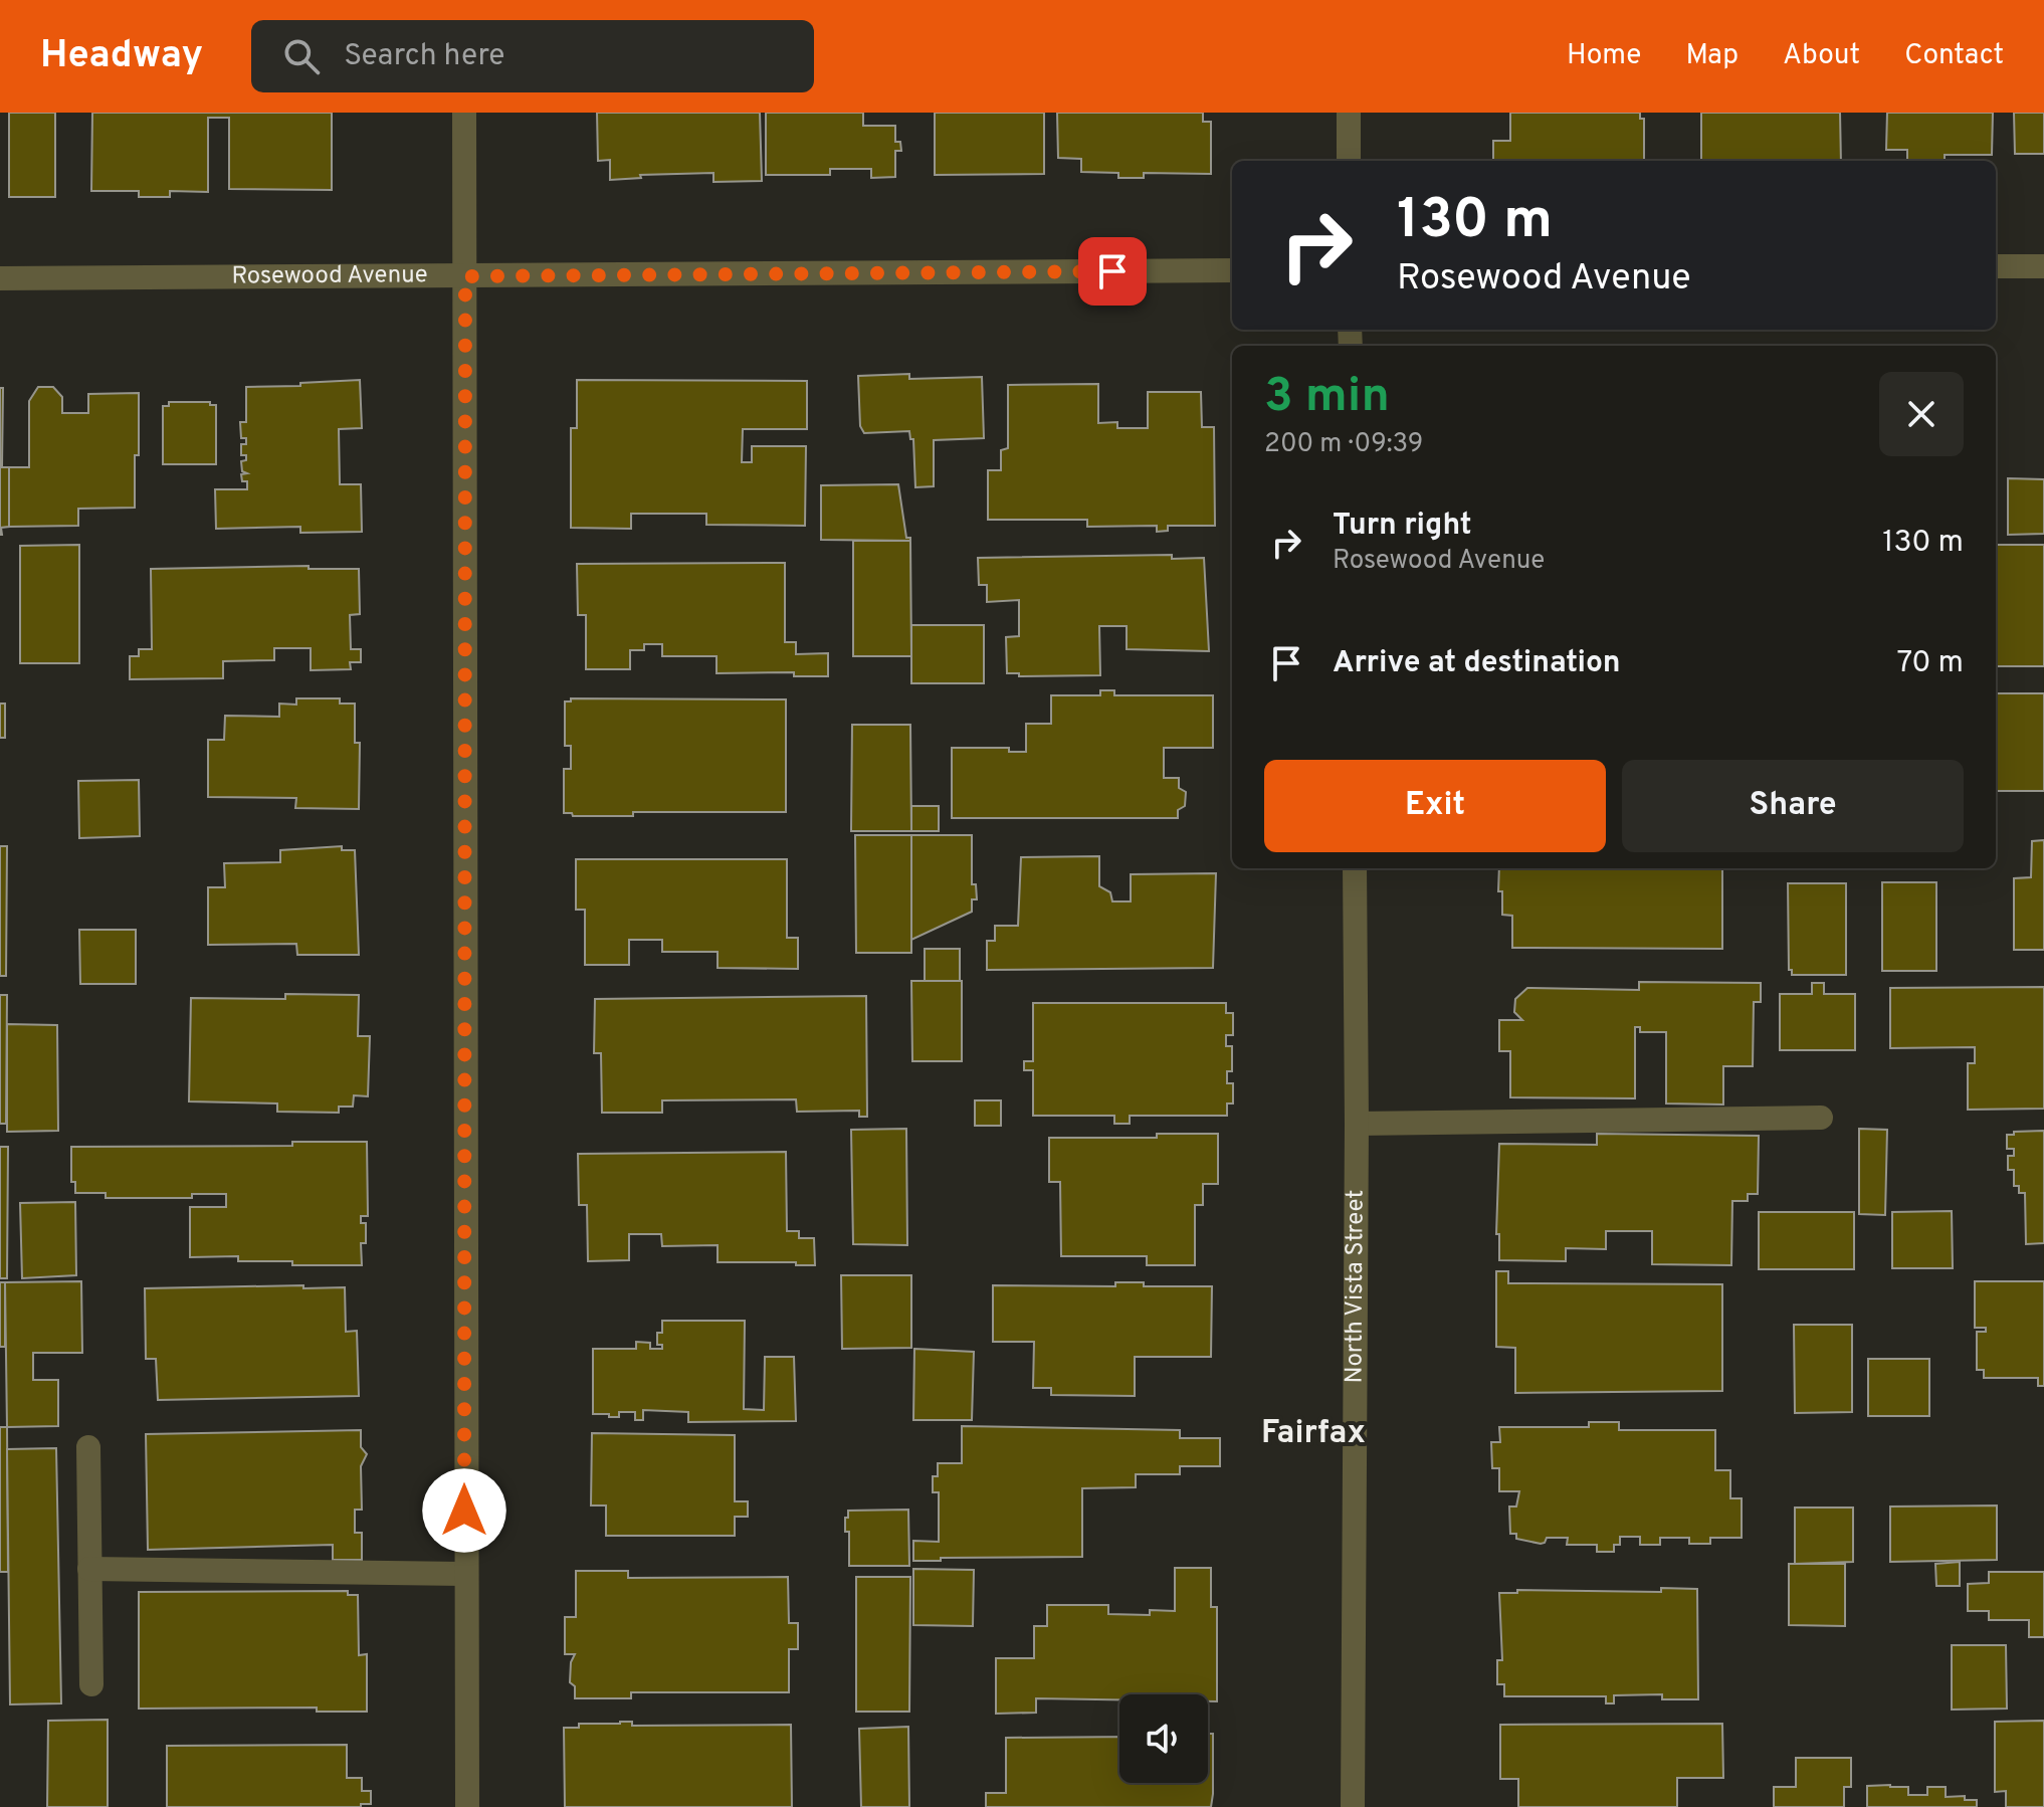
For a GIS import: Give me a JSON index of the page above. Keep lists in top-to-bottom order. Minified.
{"streets":{"street":["Rosewood Avenue","North Vista Street"]},"districts":["Fairfax"],"page":{"header":"Headway","search":"Search here","nav":["Home","Map","About","Contact"],"turn":["130 m","Rosewood Avenue"],"heading":["3 min","200 m · 09:39"],"list":[{"name":"Turn right","note":"Rosewood Avenue","value":"130 m"},{"name":"Arrive at destination","value":"70 m"}],"buttons":["Exit","Share"]}}
